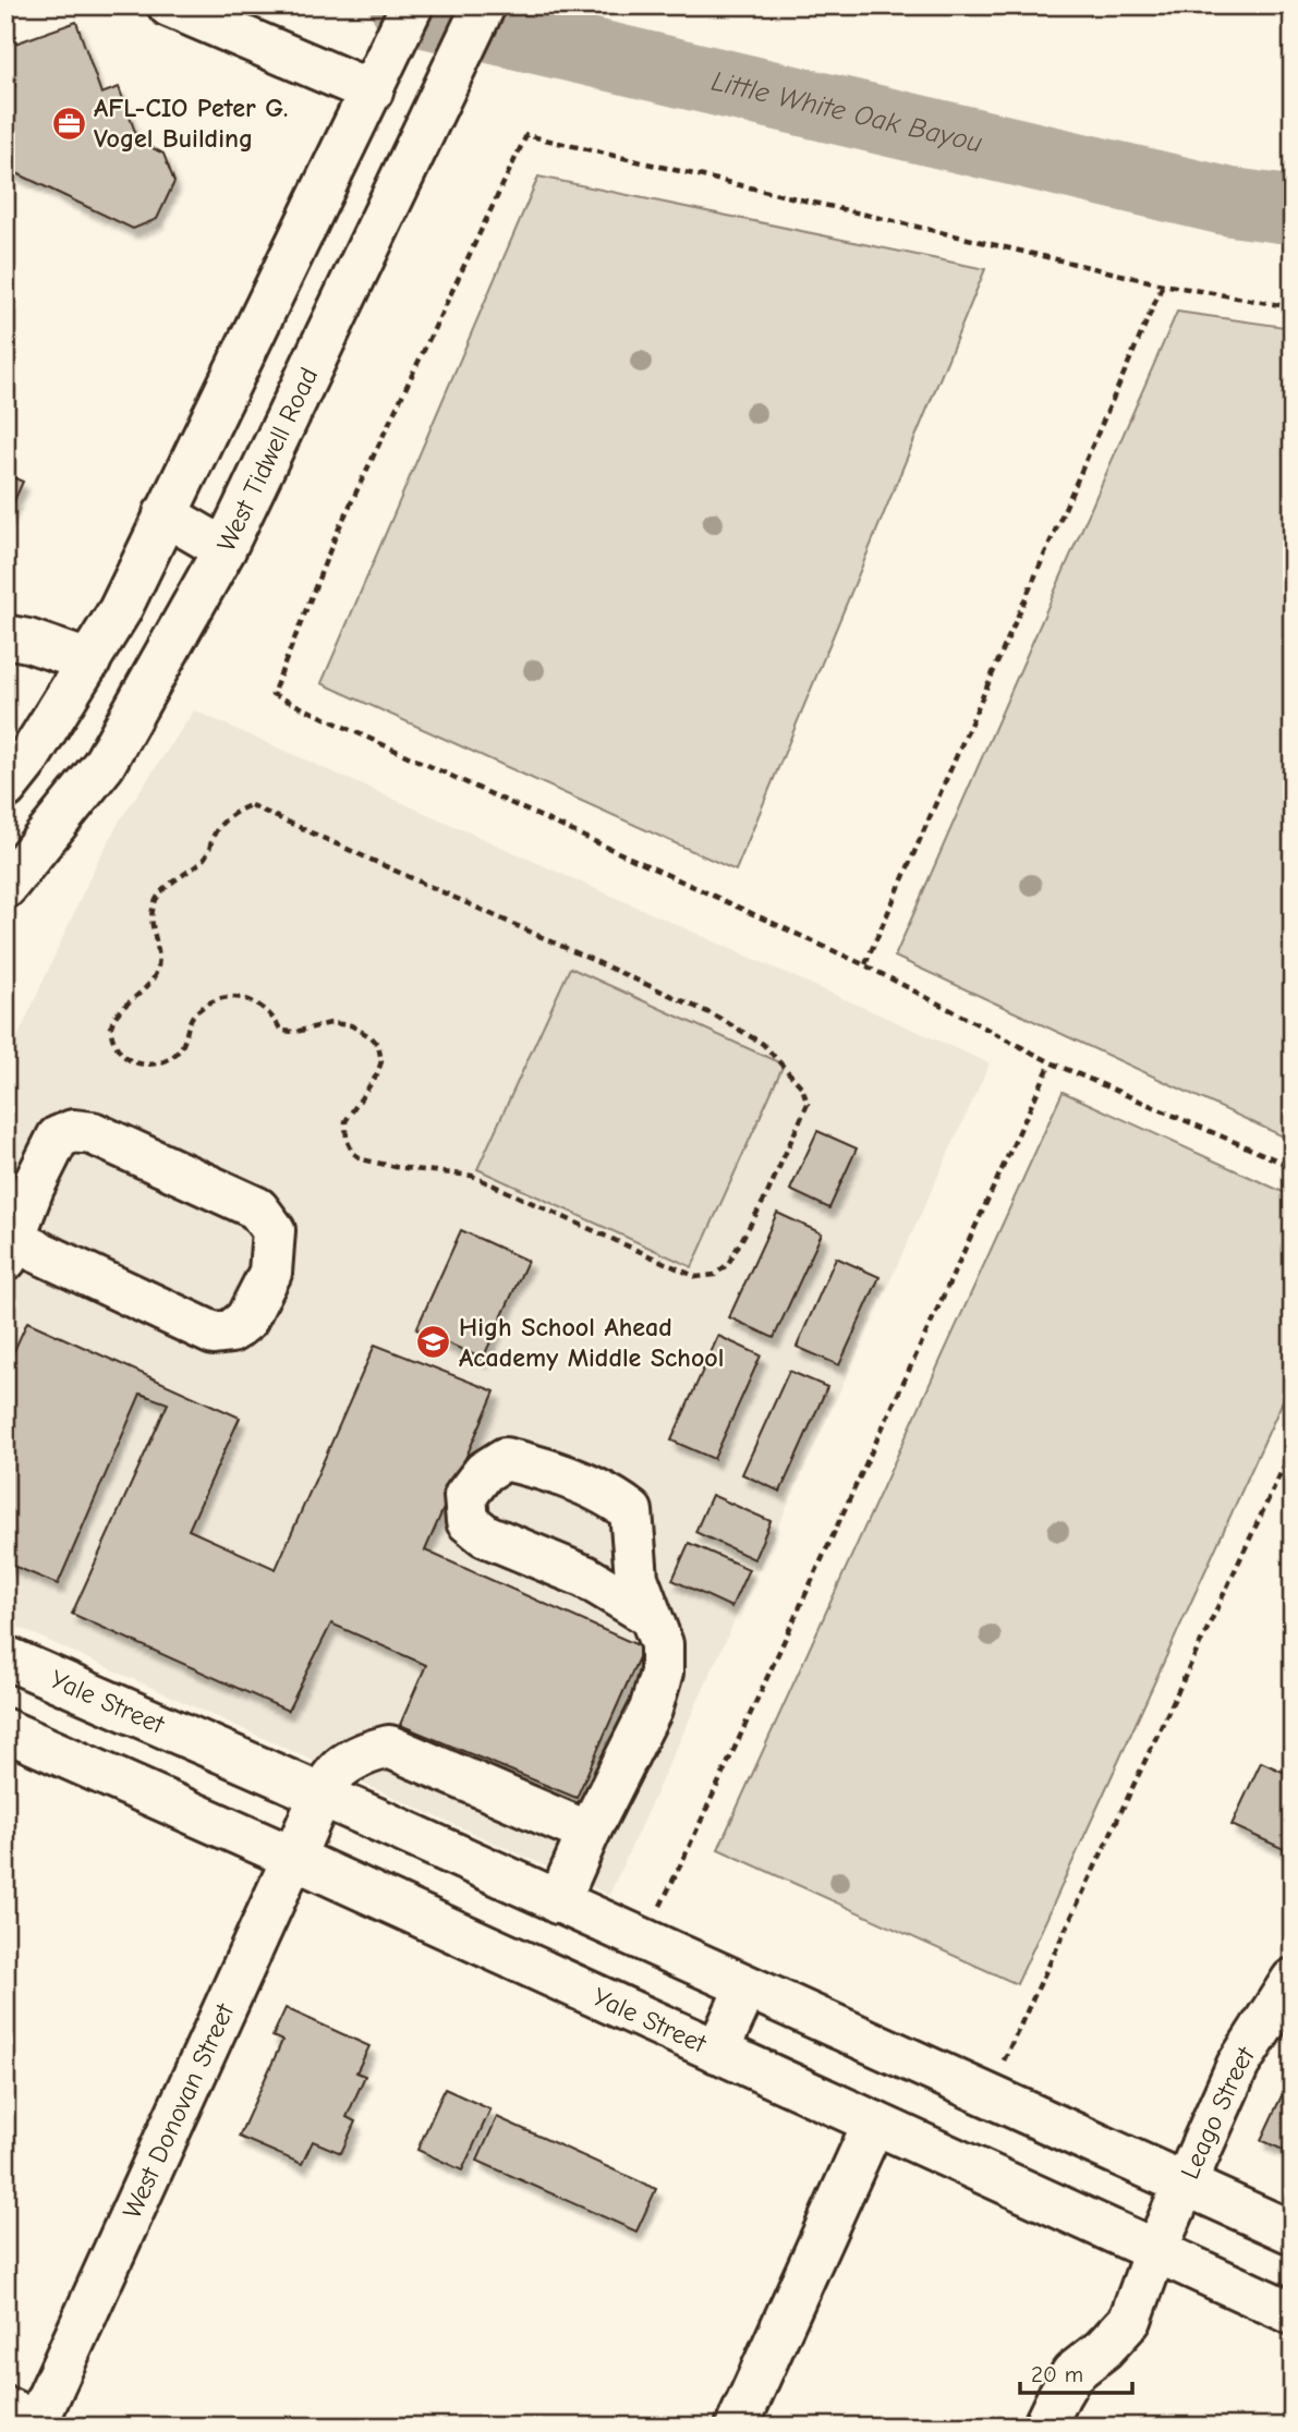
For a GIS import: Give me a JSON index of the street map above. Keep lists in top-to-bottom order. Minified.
{"streets":{"main road":["West Tidwell Road","Yale Street","West Donovan Street","Leago Street"]},"crossings":[["Yale Street","West Donovan Street"],["Yale Street","Leago Street"]],"water":["Little White Oak Bayou"],"places":{"office":["AFL-CIO Peter G. Vogel Building"],"school or university":["High School Ahead Academy Middle School"]},"scale_bar":"20 m"}
